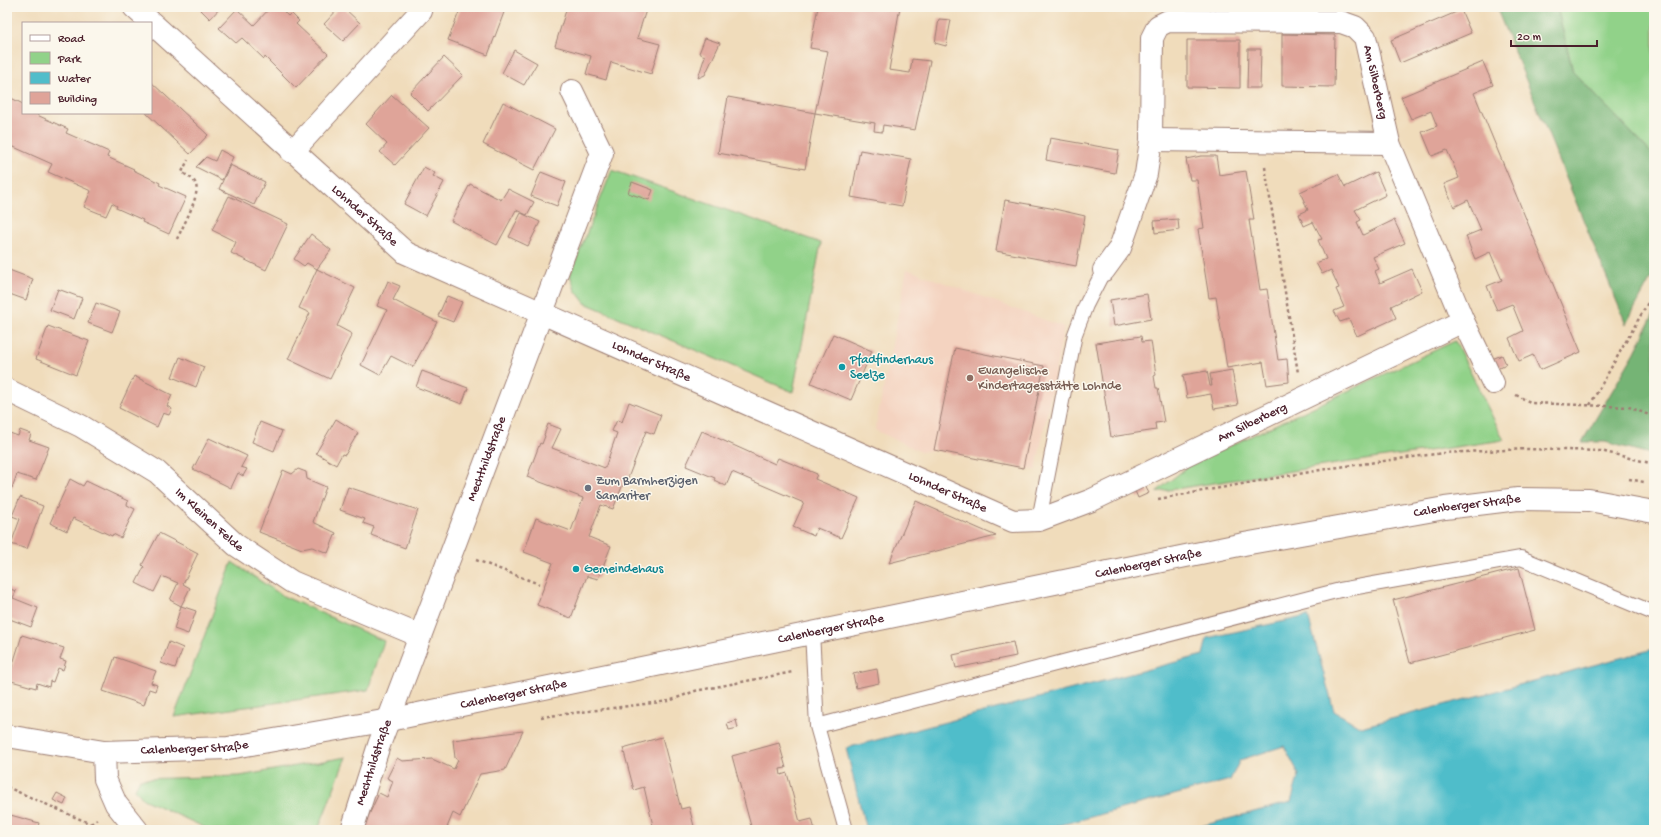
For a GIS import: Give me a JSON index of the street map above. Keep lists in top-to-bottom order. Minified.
{"streets":{"street":["Am Silberberg","Lohnder Straße","Mechthildstraße","Calenberger Straße","Im Kleinen Felde"]},"crossings":[["Am Silberberg","Lohnder Straße"],["Lohnder Straße","Mechthildstraße"],["Mechthildstraße","Calenberger Straße"],["Mechthildstraße","Im Kleinen Felde"]],"places":["Pfadfinderhaus Seelze","Evangelische Kindertagesstätte Lohnde","Zum Barmherzigen Samariter","Gemeindehaus"],"legend":["Road","Park","Water","Building"],"scale_bar":"20 m"}
